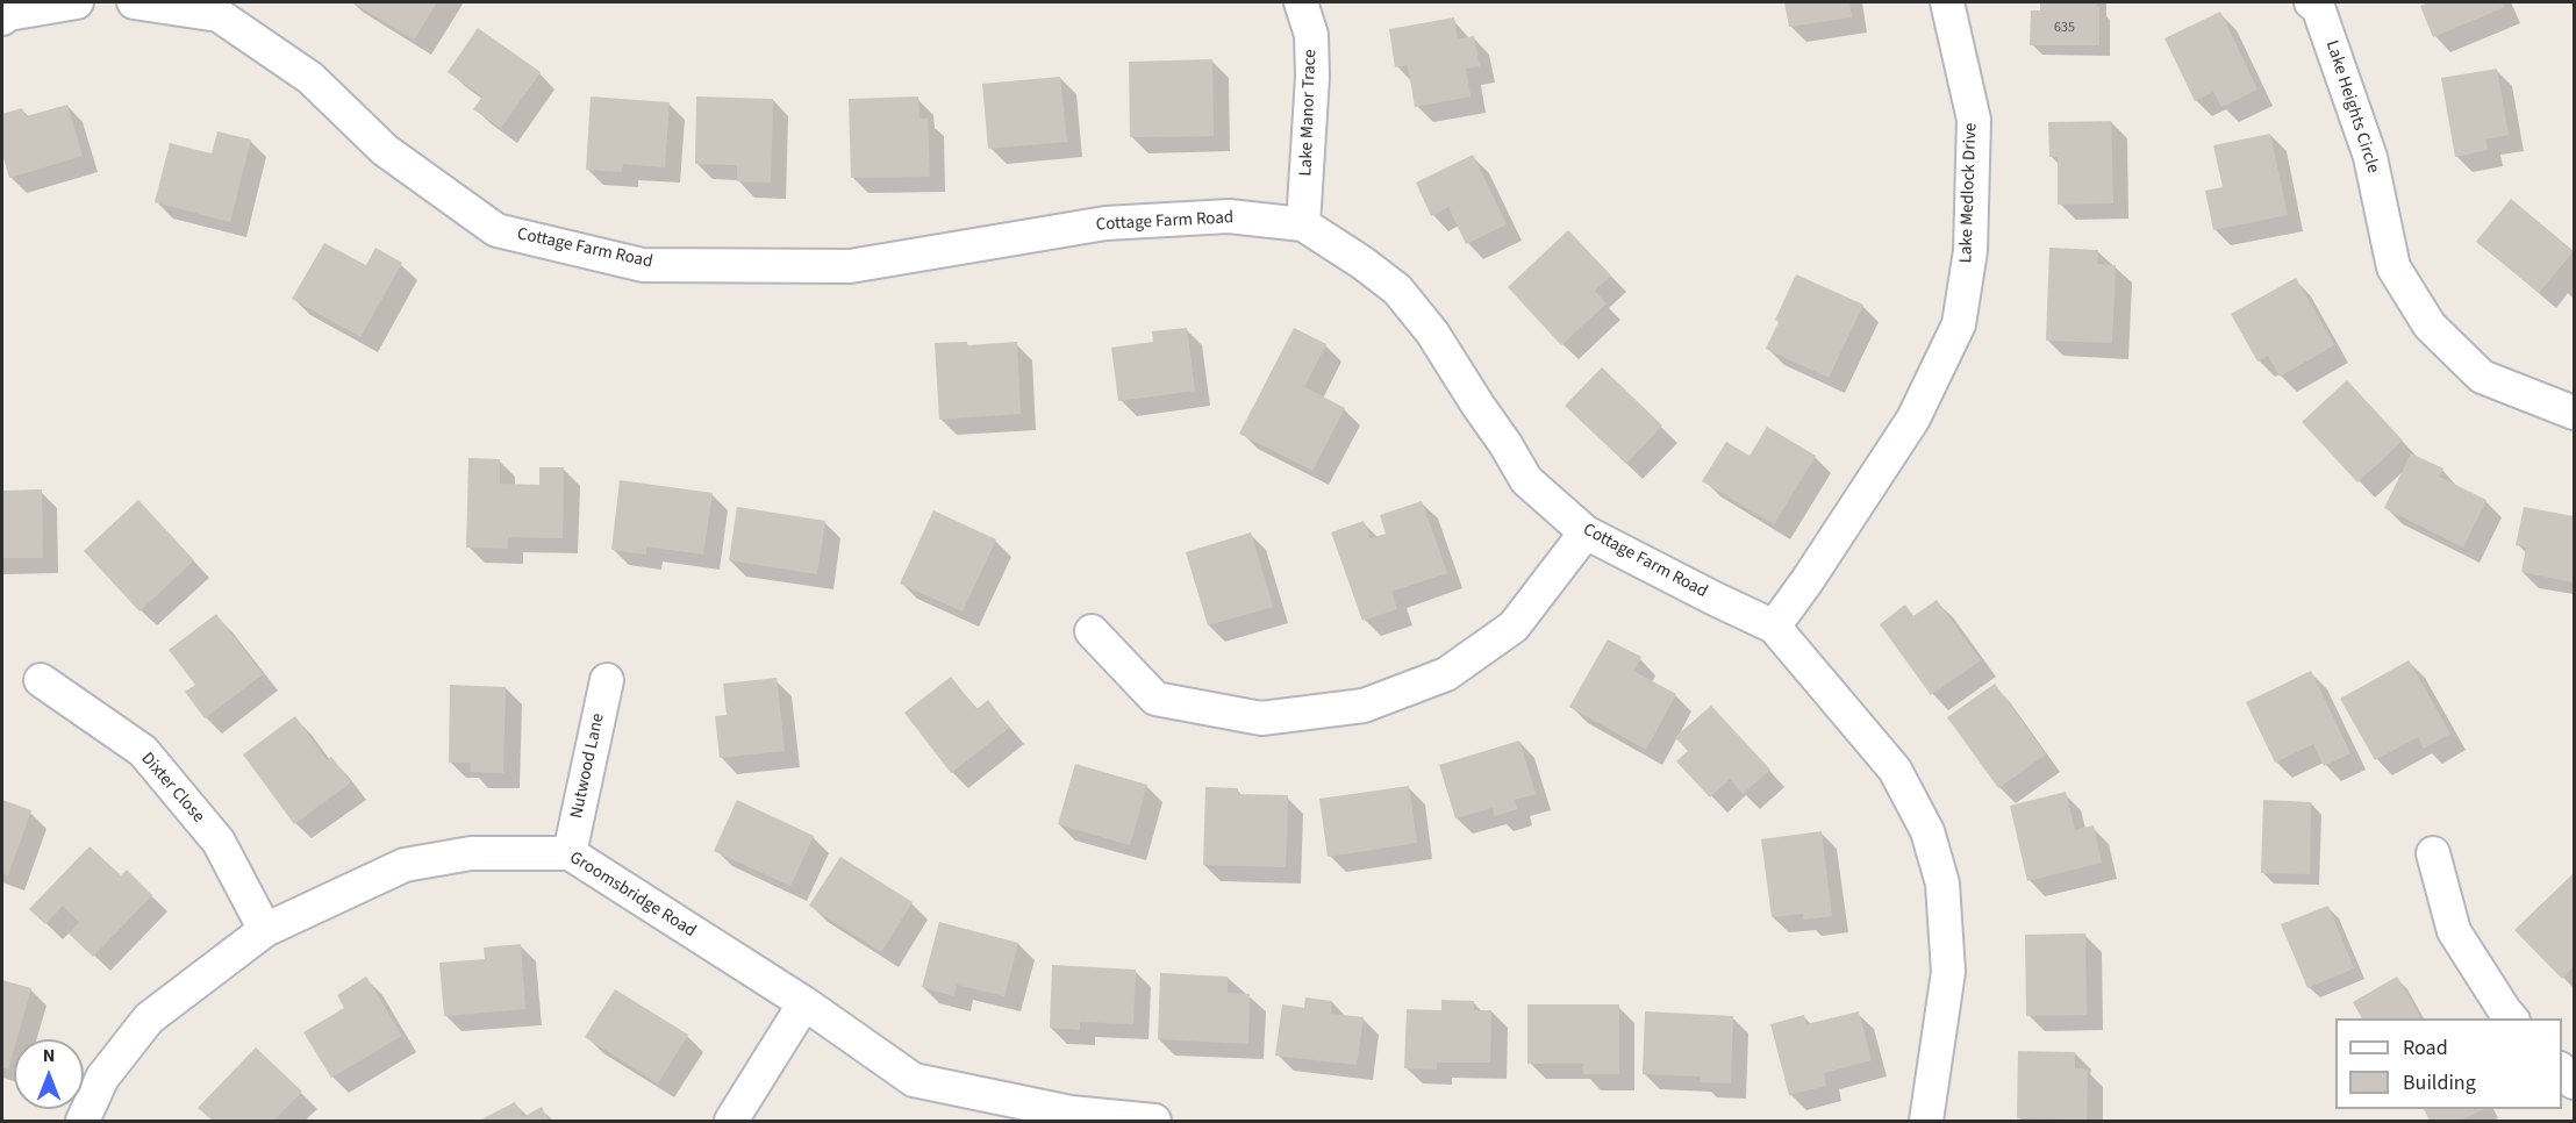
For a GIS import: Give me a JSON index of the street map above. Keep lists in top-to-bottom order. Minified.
{"streets":{"street":["Lake Heights Circle","Lake Manor Trace","Lake Medlock Drive","Cottage Farm Road","Nutwood Lane","Dixter Close","Groomsbridge Road"]},"crossings":[["Lake Manor Trace","Cottage Farm Road"],["Lake Medlock Drive","Cottage Farm Road"],["Nutwood Lane","Groomsbridge Road"],["Dixter Close","Groomsbridge Road"]],"house_numbers":["635"],"legend":["Road","Building"],"north":"top"}
